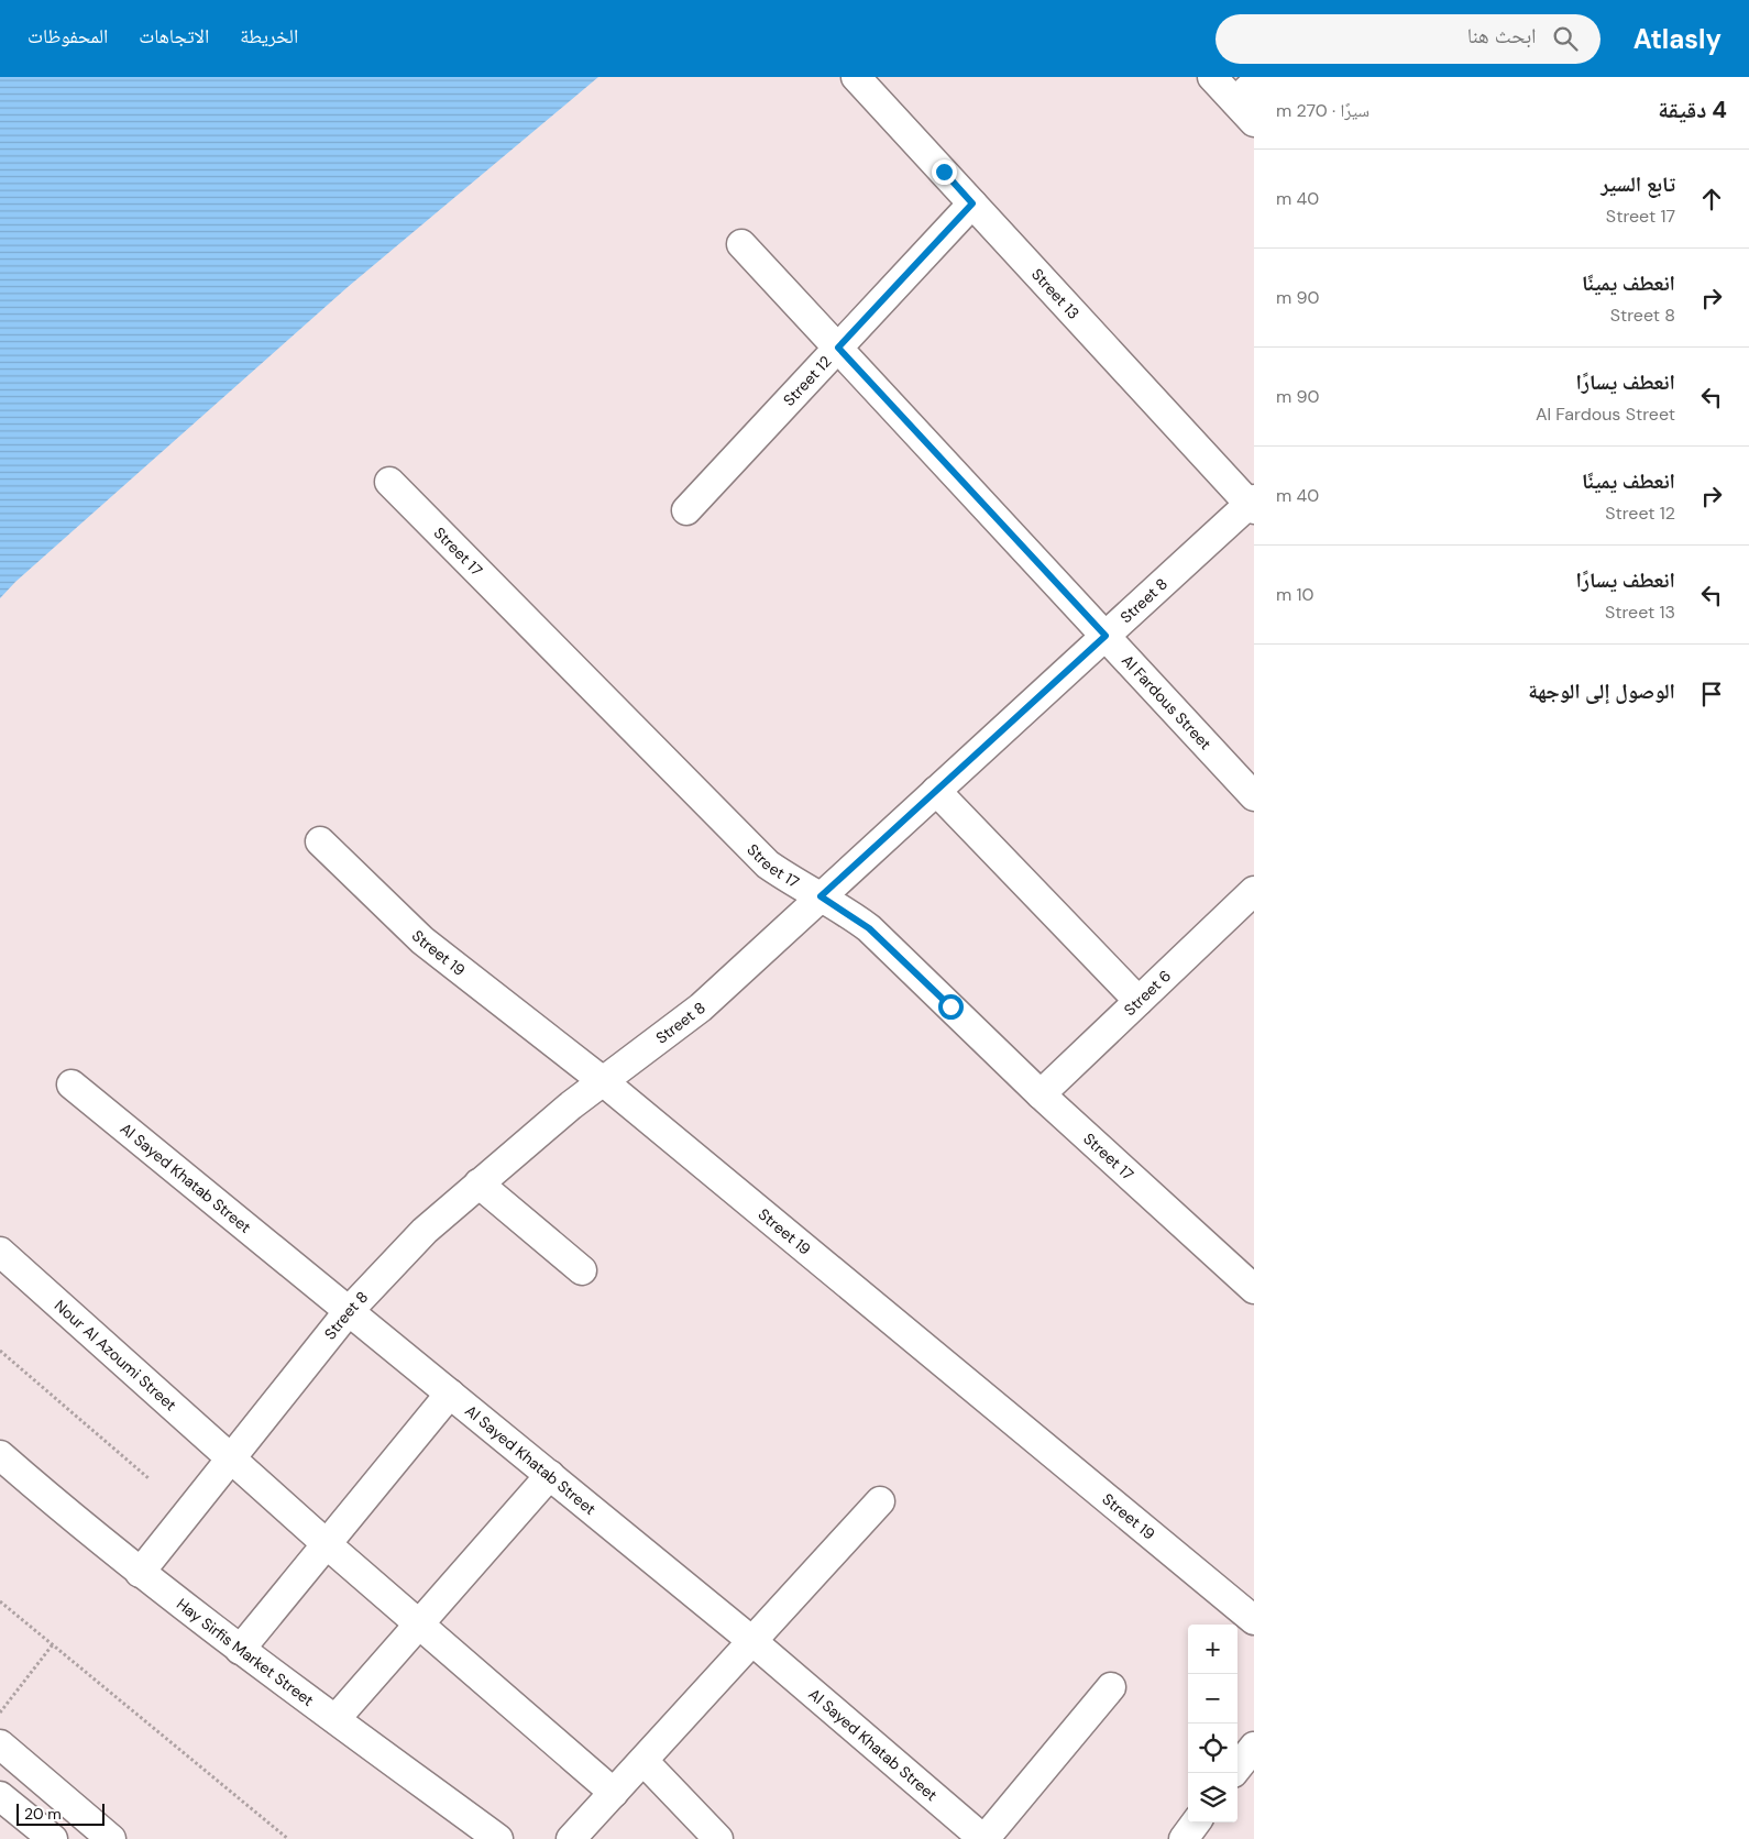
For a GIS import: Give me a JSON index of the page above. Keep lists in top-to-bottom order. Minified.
{"streets":{"street":["Street 13","Street 12","Street 17","Street 8","Al Fardous Street","Street 19","Street 6","Al Sayed Khatab Street","Nour Al Azoumi Street","Hay Sirfis Market Street"]},"crossings":[["Street 13","Street 12"],["Street 13","Street 8"],["Street 12","Al Fardous Street"],["Street 17","Street 8"],["Street 17","Street 6"],["Street 8","Al Fardous Street"],["Street 8","Street 19"],["Street 8","Al Sayed Khatab Street"],["Street 8","Nour Al Azoumi Street"],["Street 8","Hay Sirfis Market Street"]],"scale_bar":"20 m","page":{"header":"Atlasly","search":"ابحث هنا","nav":["الخريطة","الاتجاهات","المحفوظات"],"heading":["4 دقيقة","سيرًا · 270 m"],"list":[["تابع السير","Street 17","40 m"],["انعطف يمينًا","Street 8","90 m"],["انعطف يسارًا","Al Fardous Street","90 m"],["انعطف يمينًا","Street 12","40 m"],["انعطف يسارًا","Street 13","10 m"],"الوصول إلى الوجهة"],"map_buttons":["+","−"],"scale":"20 m"}}
